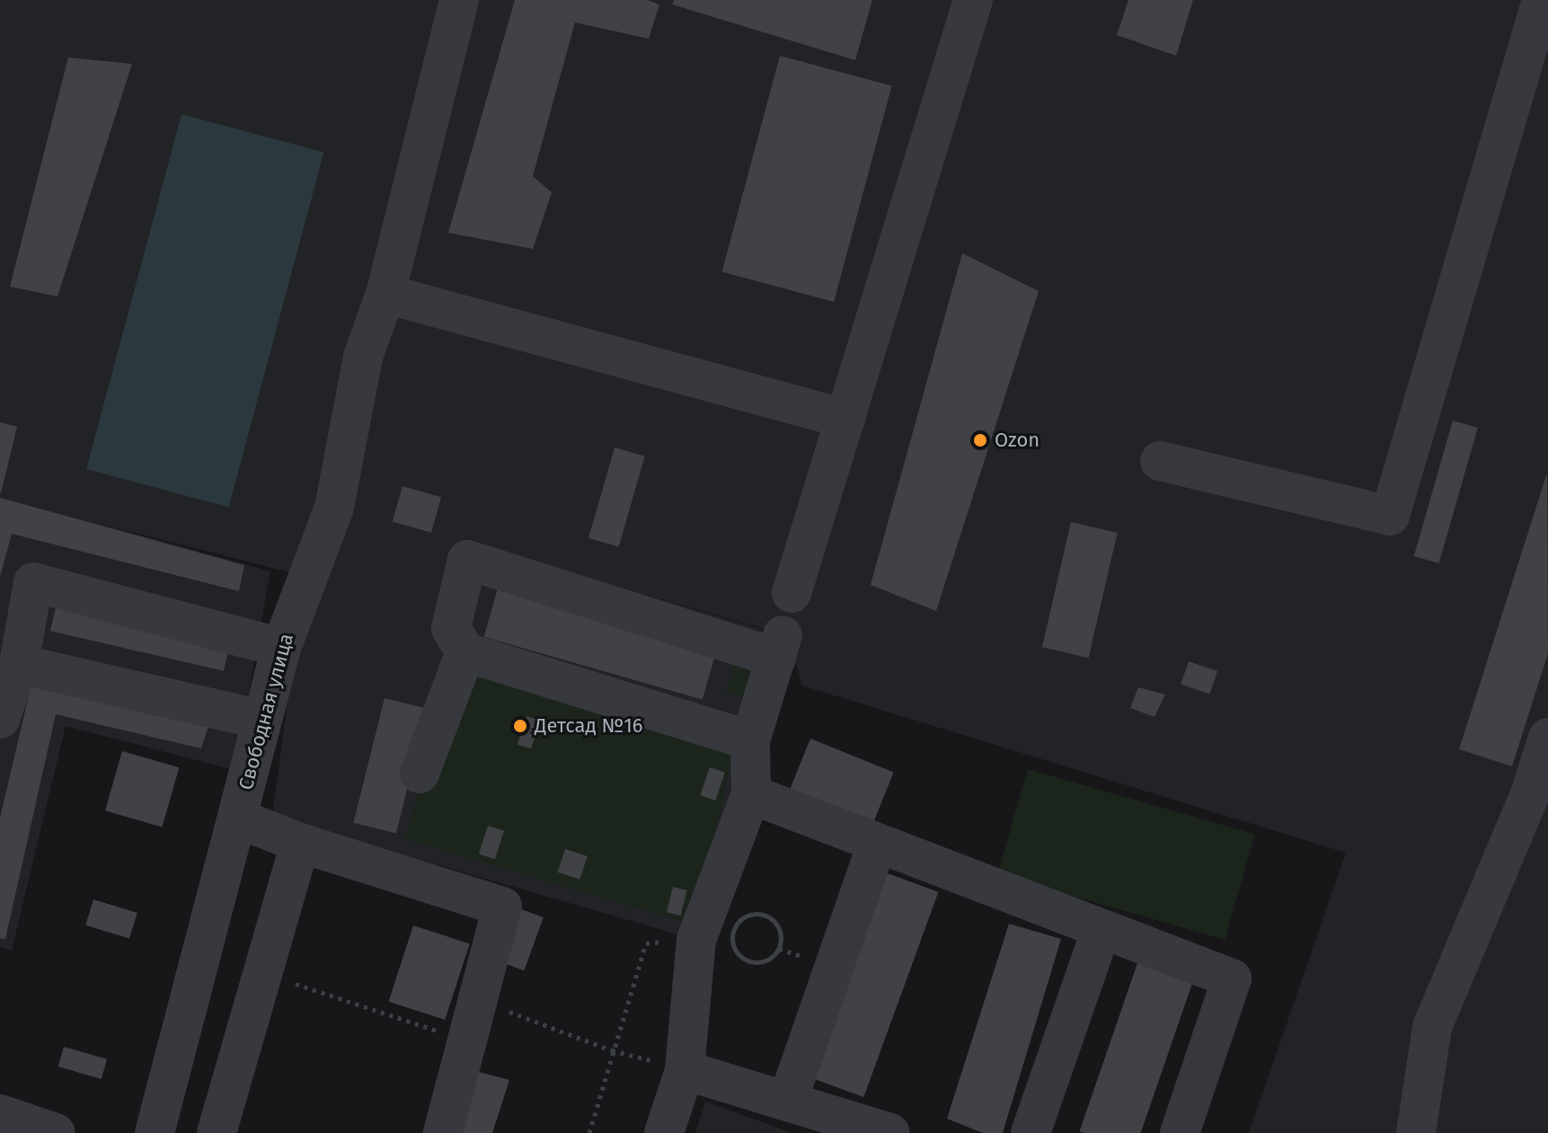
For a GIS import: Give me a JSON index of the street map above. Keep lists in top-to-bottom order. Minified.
{"streets":{"street":["Свободная улица"]},"places":["Ozon","Детсад №16"]}
